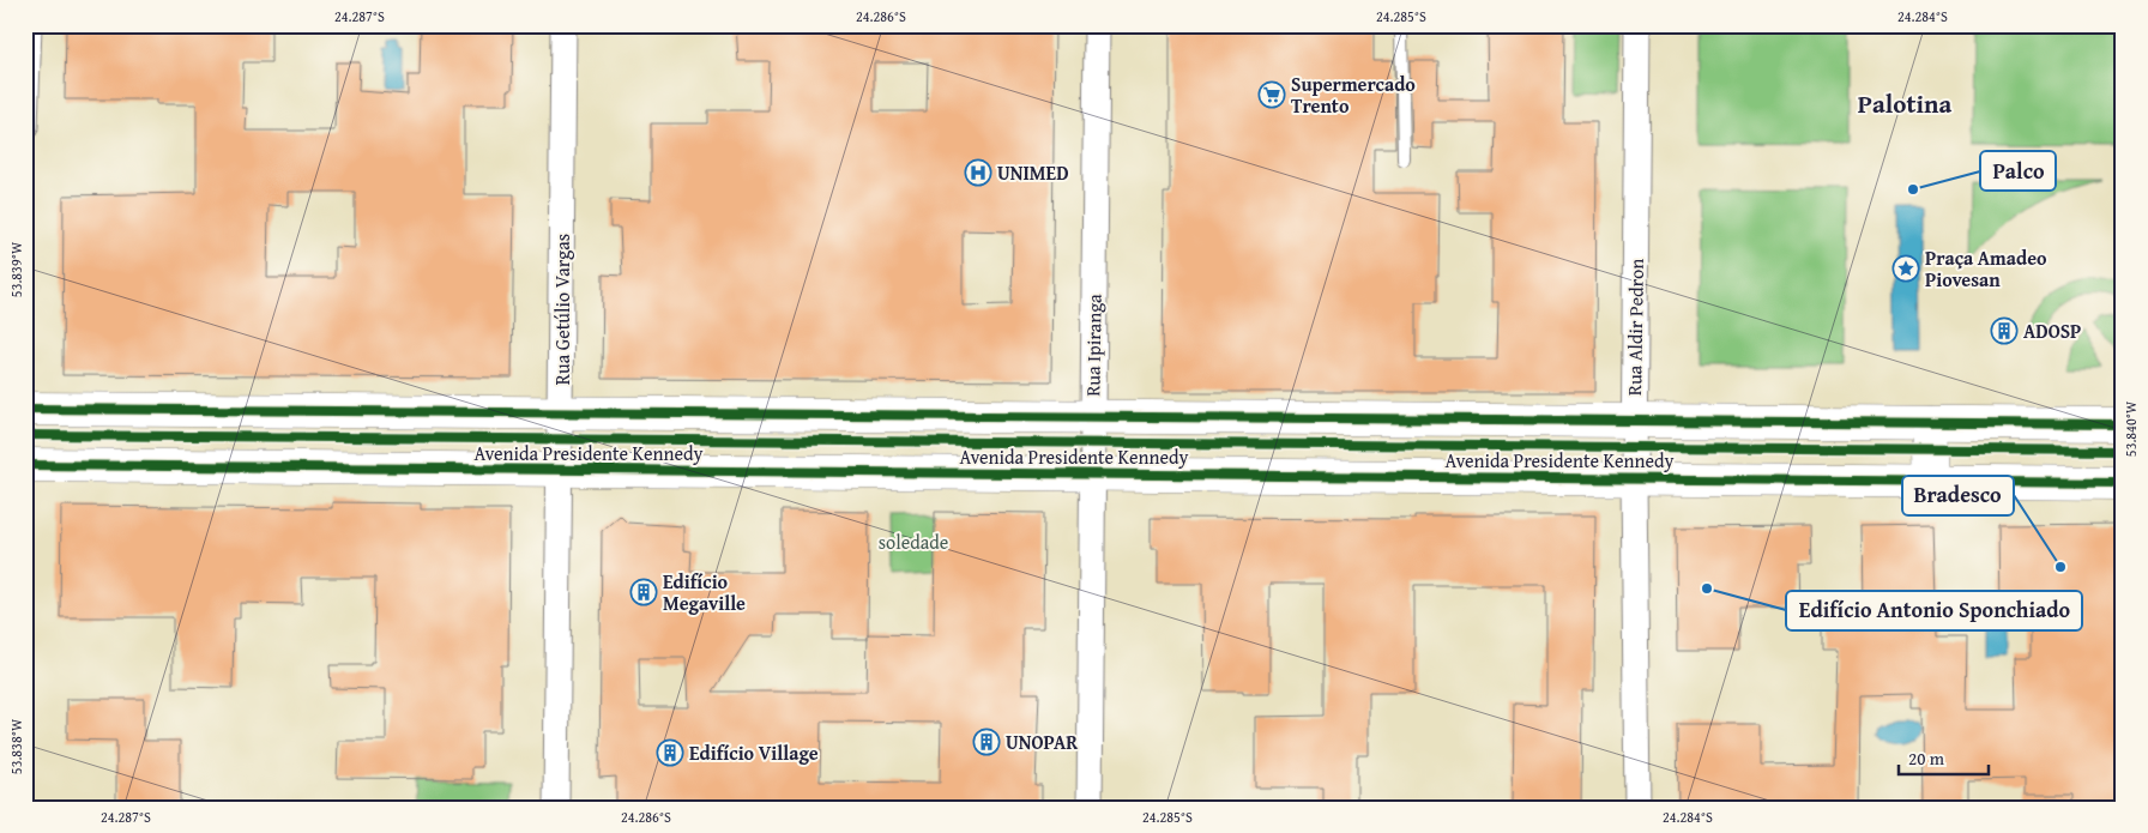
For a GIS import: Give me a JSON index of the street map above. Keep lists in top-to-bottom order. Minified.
{"streets":{"main road":["Avenida Presidente Kennedy"],"street":["Rua Getúlio Vargas","Rua Aldir Pedron","Rua Ipiranga"]},"crossings":[["Rua Getúlio Vargas","Avenida Presidente Kennedy"],["Rua Aldir Pedron","Avenida Presidente Kennedy"],["Rua Ipiranga","Avenida Presidente Kennedy"]],"districts":["Palotina"],"parks":["soledade"],"places":{"supermarket":["Supermercado Trento"],"hospital":["UNIMED"],"other":["Palco","Bradesco","Edifício Antonio Sponchiado"],"place":["Praça Amadeo Piovesan"],"building":["ADOSP","Edifício Megaville","UNOPAR","Edifício Village"]},"scale_bar":"20 m","coordinates":["24.287°S","24.286°S","24.285°S","24.284°S","53.839°W","53.840°W","53.838°W"]}
